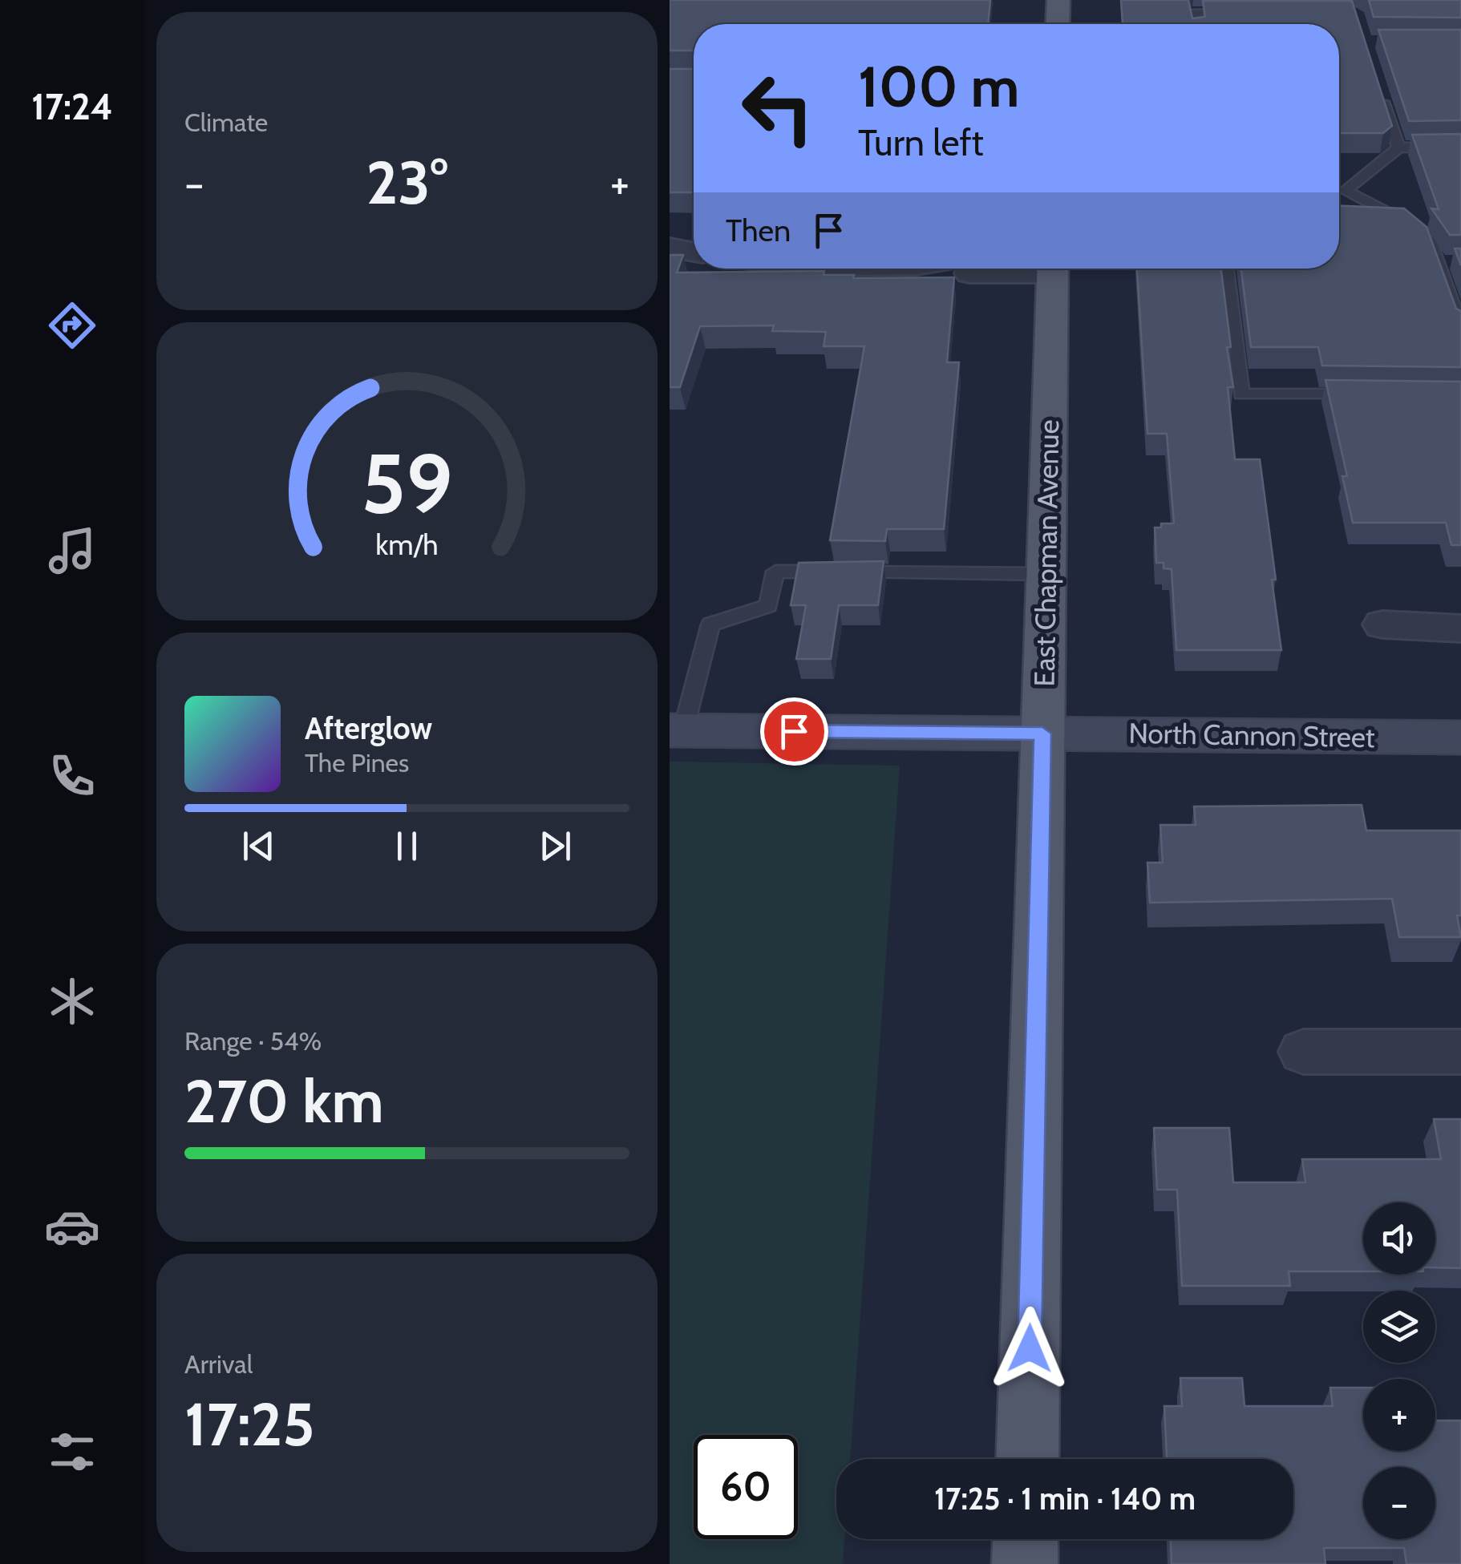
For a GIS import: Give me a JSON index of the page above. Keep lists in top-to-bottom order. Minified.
{"streets":{"main road":["East Chapman Avenue","North Cannon Street"]},"crossings":[["East Chapman Avenue","North Cannon Street"]],"page":{"tabs":"17:24","tile":["Climate",["Range · 54%","270 km"],["Arrival","17:25"]],"turn":["100 m","Turn left"],"heat":["−","23°","+"],"then":"Then","song":["Afterglow","The Pines"],"map_buttons":["+","−"],"limit":"60","trip":"17:25 · 1 min · 140 m","gauge":["59","km/h"]}}
